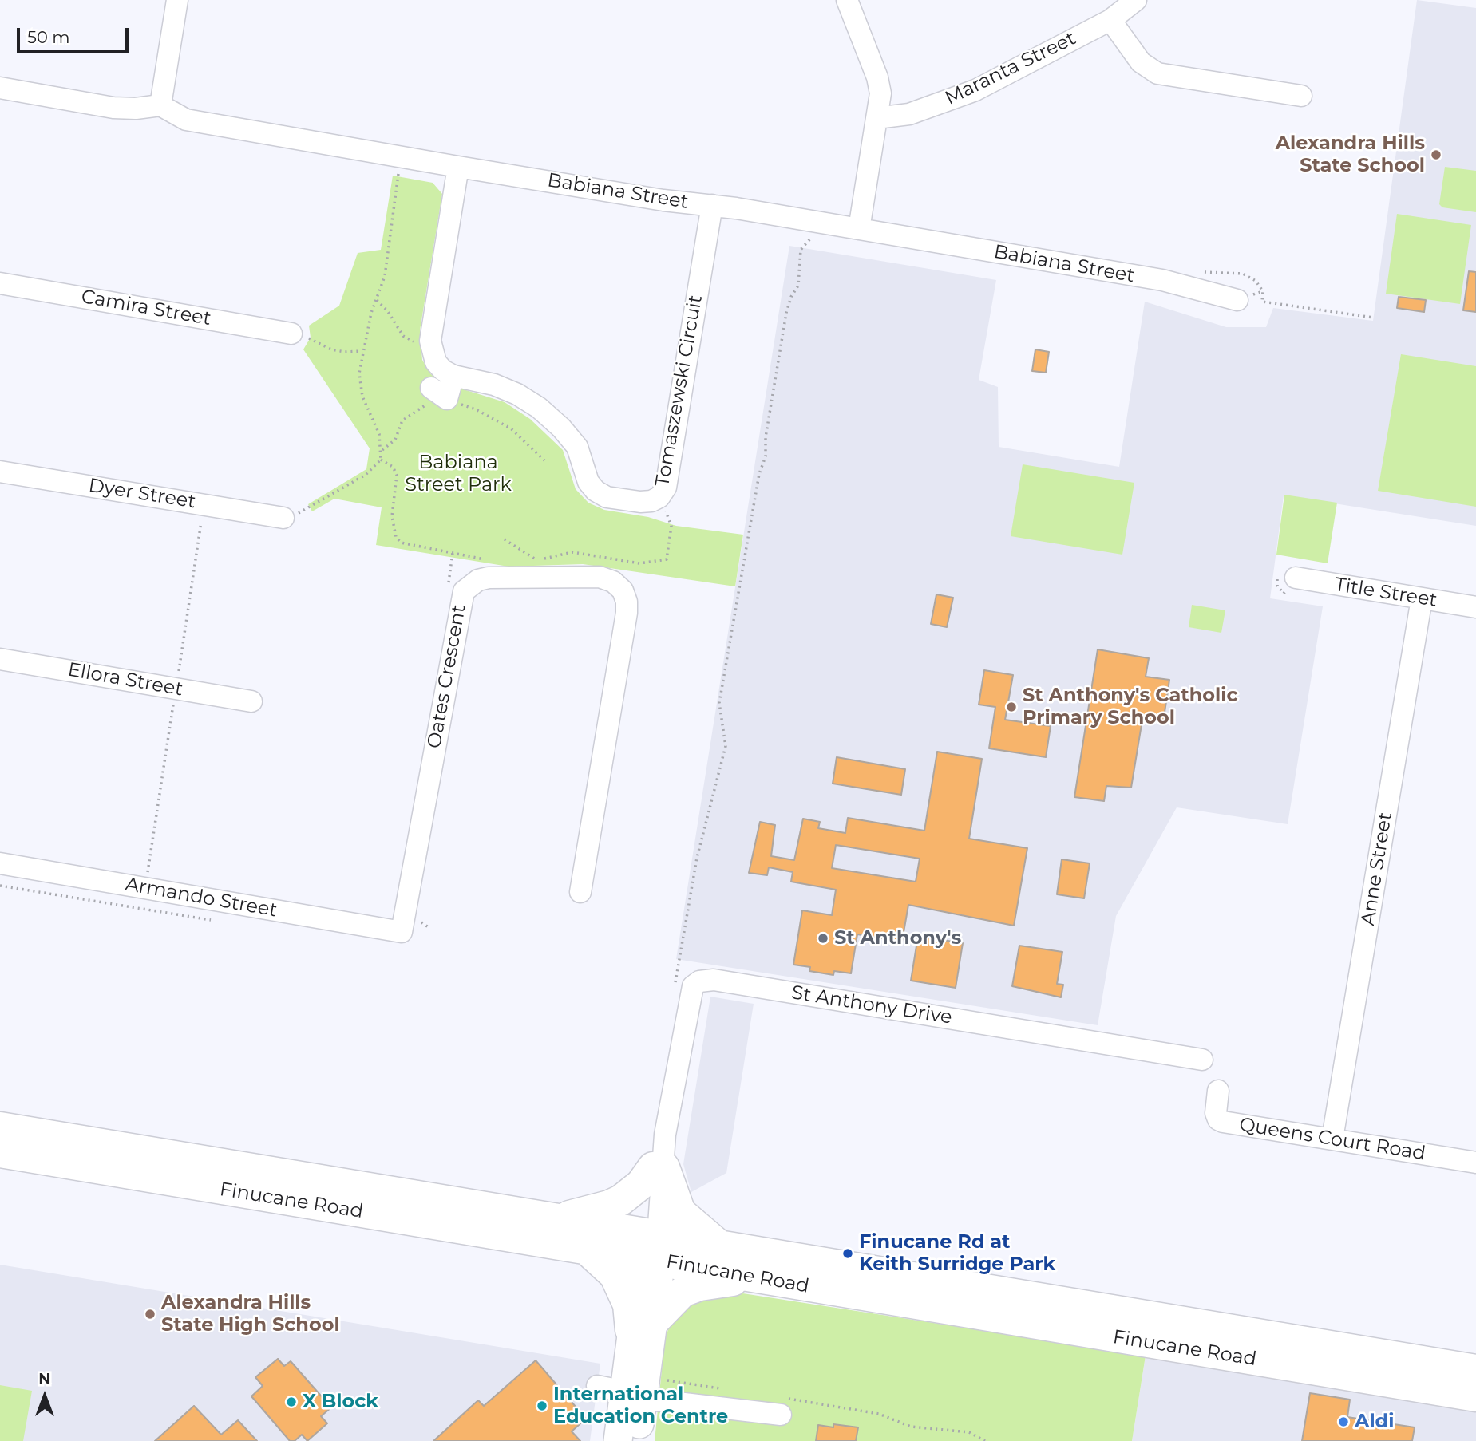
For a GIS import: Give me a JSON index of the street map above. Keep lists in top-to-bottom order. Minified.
{"streets":{"highway":["Finucane Road"],"street":["Maranta Street","Babiana Street","Camira Street","Tomaszewski Circuit","Dyer Street","Title Street","Oates Crescent","Ellora Street","Anne Street","Armando Street","St Anthony Drive","Queens Court Road"]},"crossings":[["Babiana Street","Tomaszewski Circuit"],["Title Street","Anne Street"],["Oates Crescent","Armando Street"],["Anne Street","Queens Court Road"]],"parks":["Babiana Street Park"],"places":["Alexandra Hills State School","St Anthony's Catholic Primary School","St Anthony's","Finucane Rd at Keith Surridge Park","Alexandra Hills State High School","X Block","International Education Centre","Aldi"],"scale_bar":"50 m","north":"top"}
